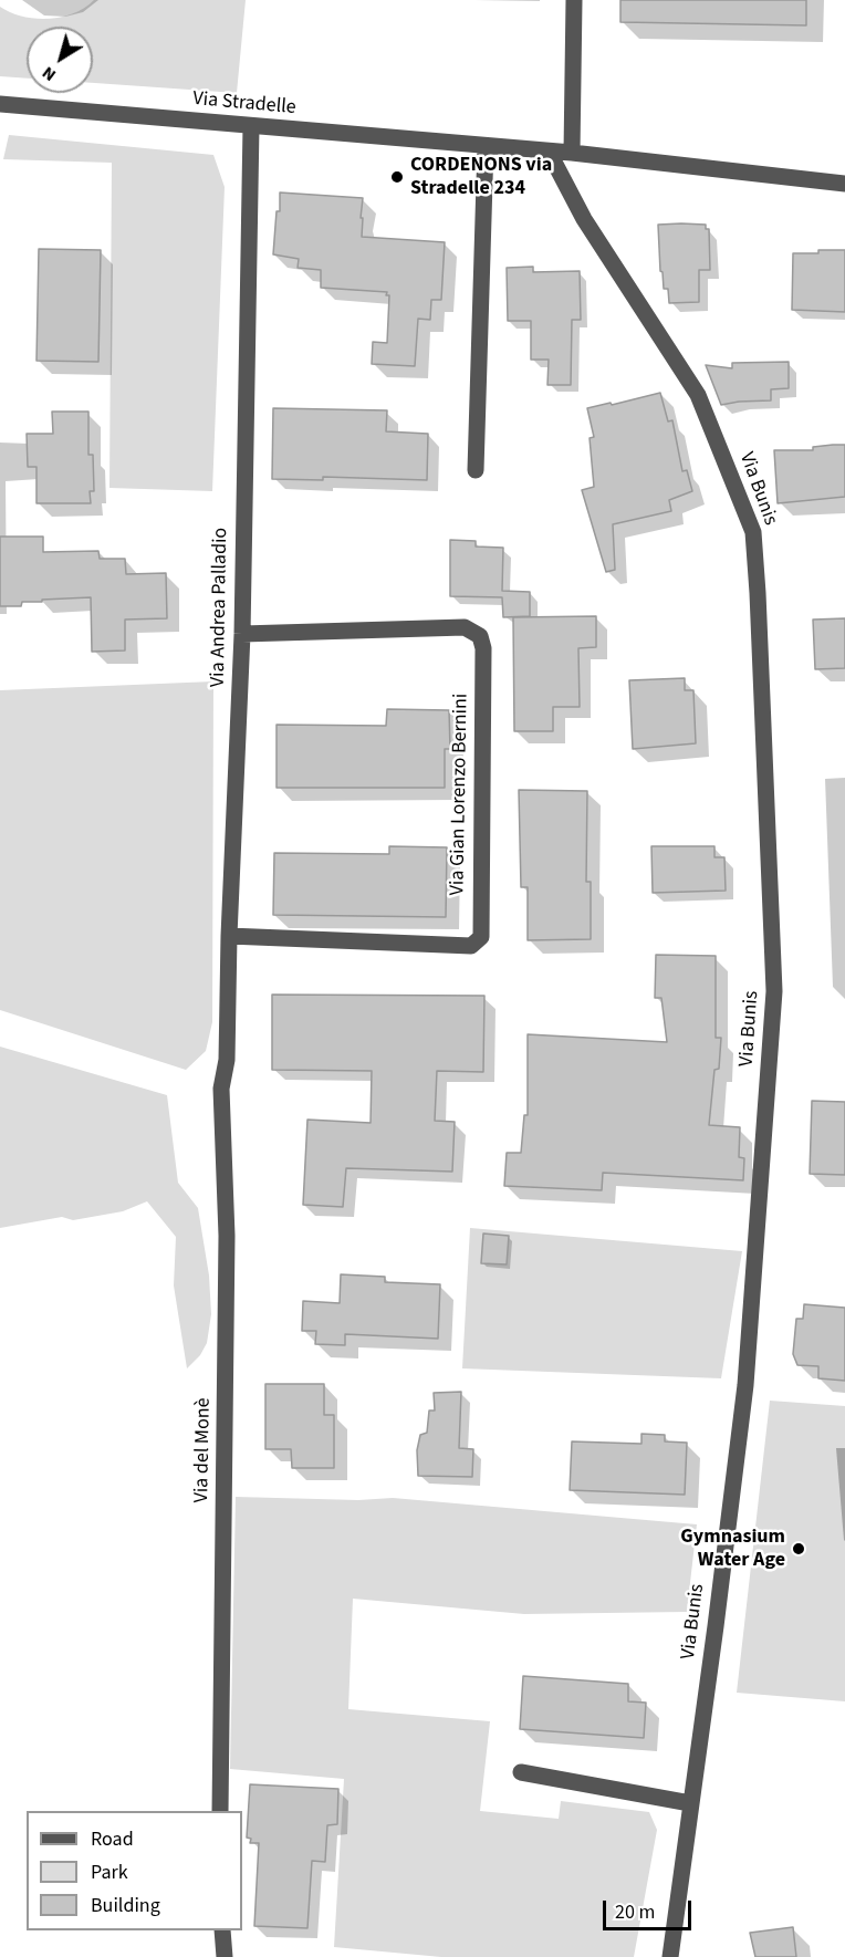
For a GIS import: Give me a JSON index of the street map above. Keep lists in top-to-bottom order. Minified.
{"streets":{"street":["Via Stradelle","Via Bunis","Via Andrea Palladio","Via Gian Lorenzo Bernini","Via del Monè"]},"crossings":[["Via Stradelle","Via Bunis"],["Via Stradelle","Via Andrea Palladio"],["Via Andrea Palladio","Via Gian Lorenzo Bernini"],["Via Andrea Palladio","Via del Monè"]],"places":["CORDENONS via Stradelle 234","Gymnasium Water Age"],"legend":["Road","Park","Building"],"scale_bar":"20 m","north":"bottom left"}
